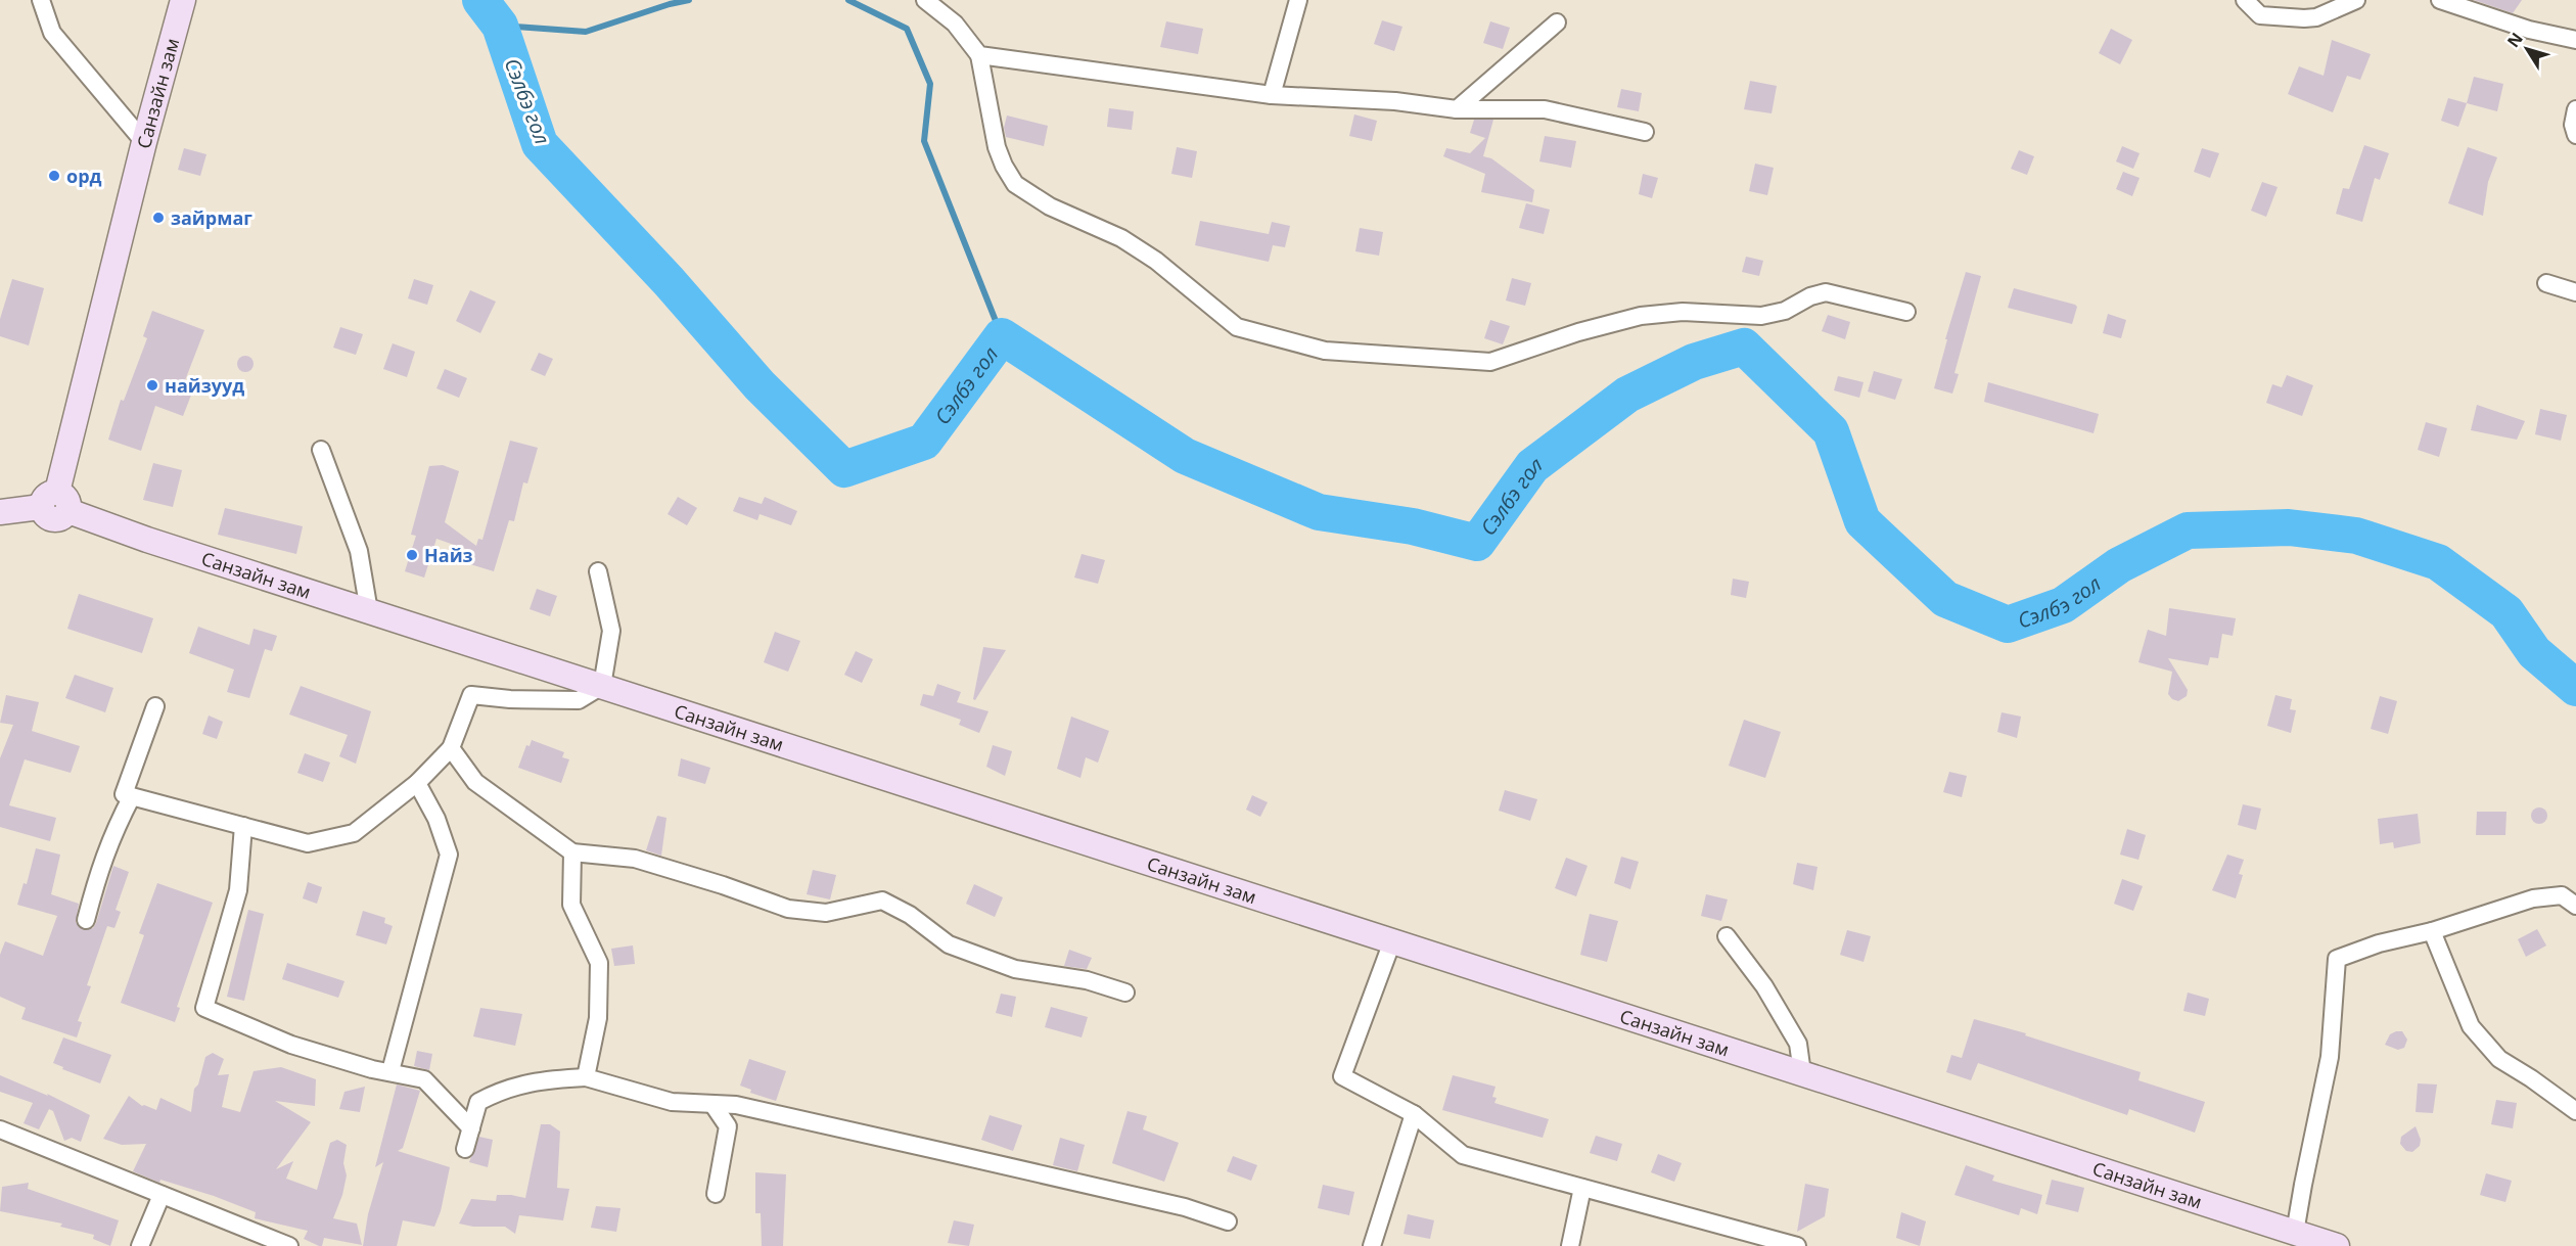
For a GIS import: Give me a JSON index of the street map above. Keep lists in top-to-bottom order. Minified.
{"streets":{"main road":["Санзайн зам"]},"water":["Сэлбэ гол"],"places":["орд","зайрмаг","найзууд","Найз"],"north":"top left"}
